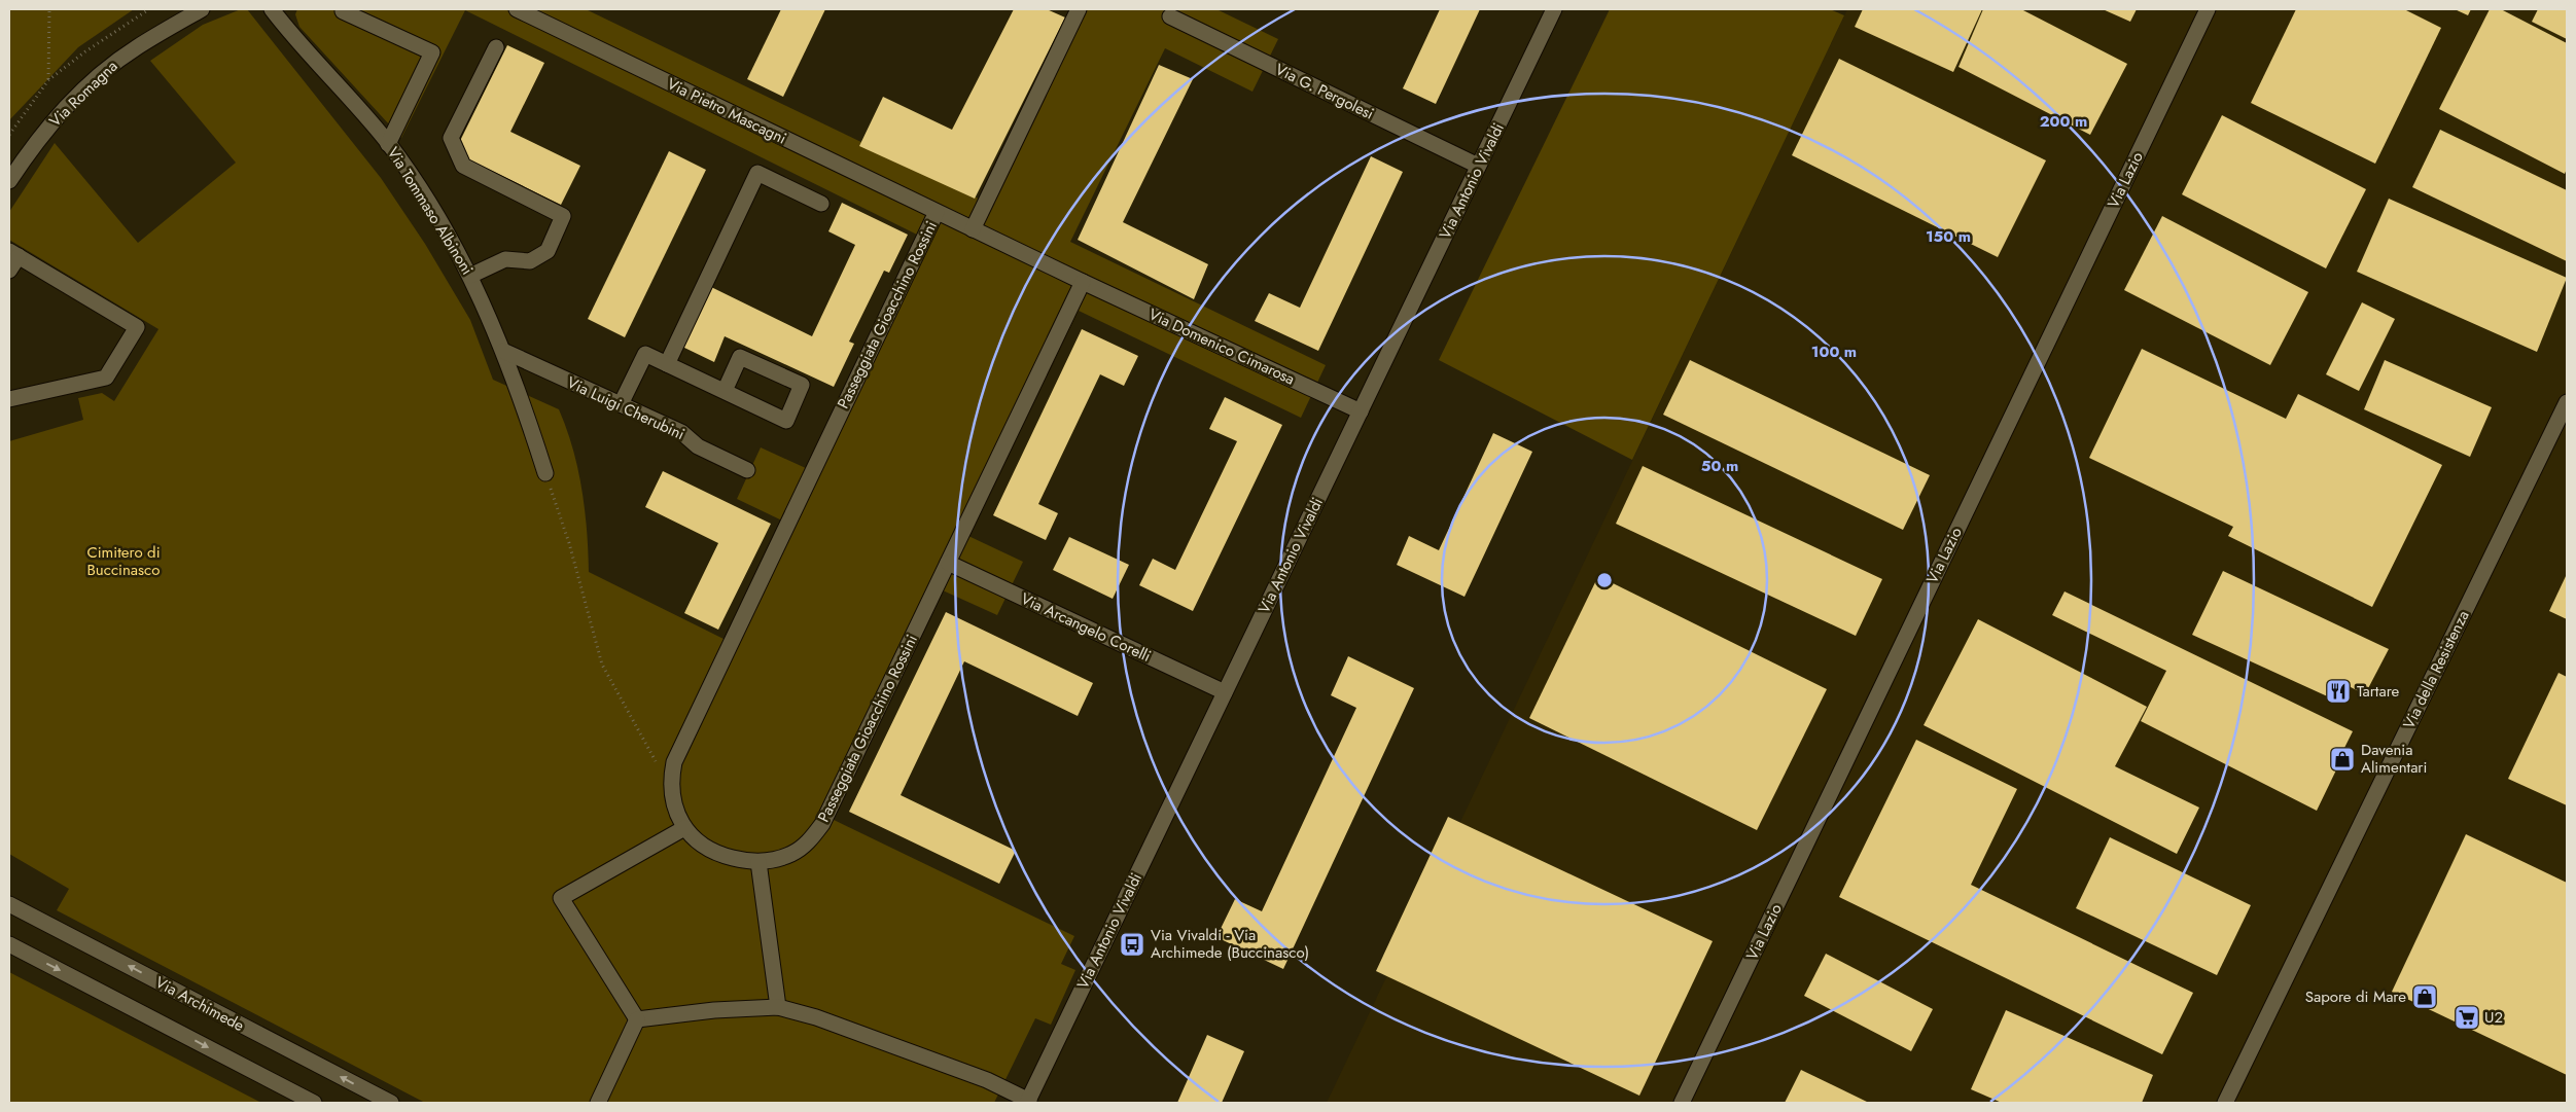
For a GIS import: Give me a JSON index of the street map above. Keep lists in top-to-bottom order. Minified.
{"streets":{"street":["Via G. Pergolesi","Via Romagna","Via Pietro Mascagni","Via Lazio","Via Antonio Vivaldi","Via Tommaso Albinoni","Passeggiata Gioacchino Rossini","Via Domenico Cimarosa","Via Luigi Cherubini","Via Arcangelo Corelli","Via della Resistenza","Via Archimede"]},"crossings":[["Via G. Pergolesi","Via Antonio Vivaldi"],["Via Pietro Mascagni","Passeggiata Gioacchino Rossini"],["Via Antonio Vivaldi","Via Domenico Cimarosa"],["Via Antonio Vivaldi","Via Arcangelo Corelli"],["Via Tommaso Albinoni","Via Luigi Cherubini"],["Passeggiata Gioacchino Rossini","Via Domenico Cimarosa"],["Passeggiata Gioacchino Rossini","Via Arcangelo Corelli"]],"parks":["Cimitero di Buccinasco"],"places":{"restaurant":["Tartare"],"shop":["Davenia Alimentari","Sapore di Mare"],"bus stop":["Via Vivaldi - Via Archimede (Buccinasco)"],"supermarket":["U2"]},"rings":["200 m","150 m","100 m","50 m"]}
